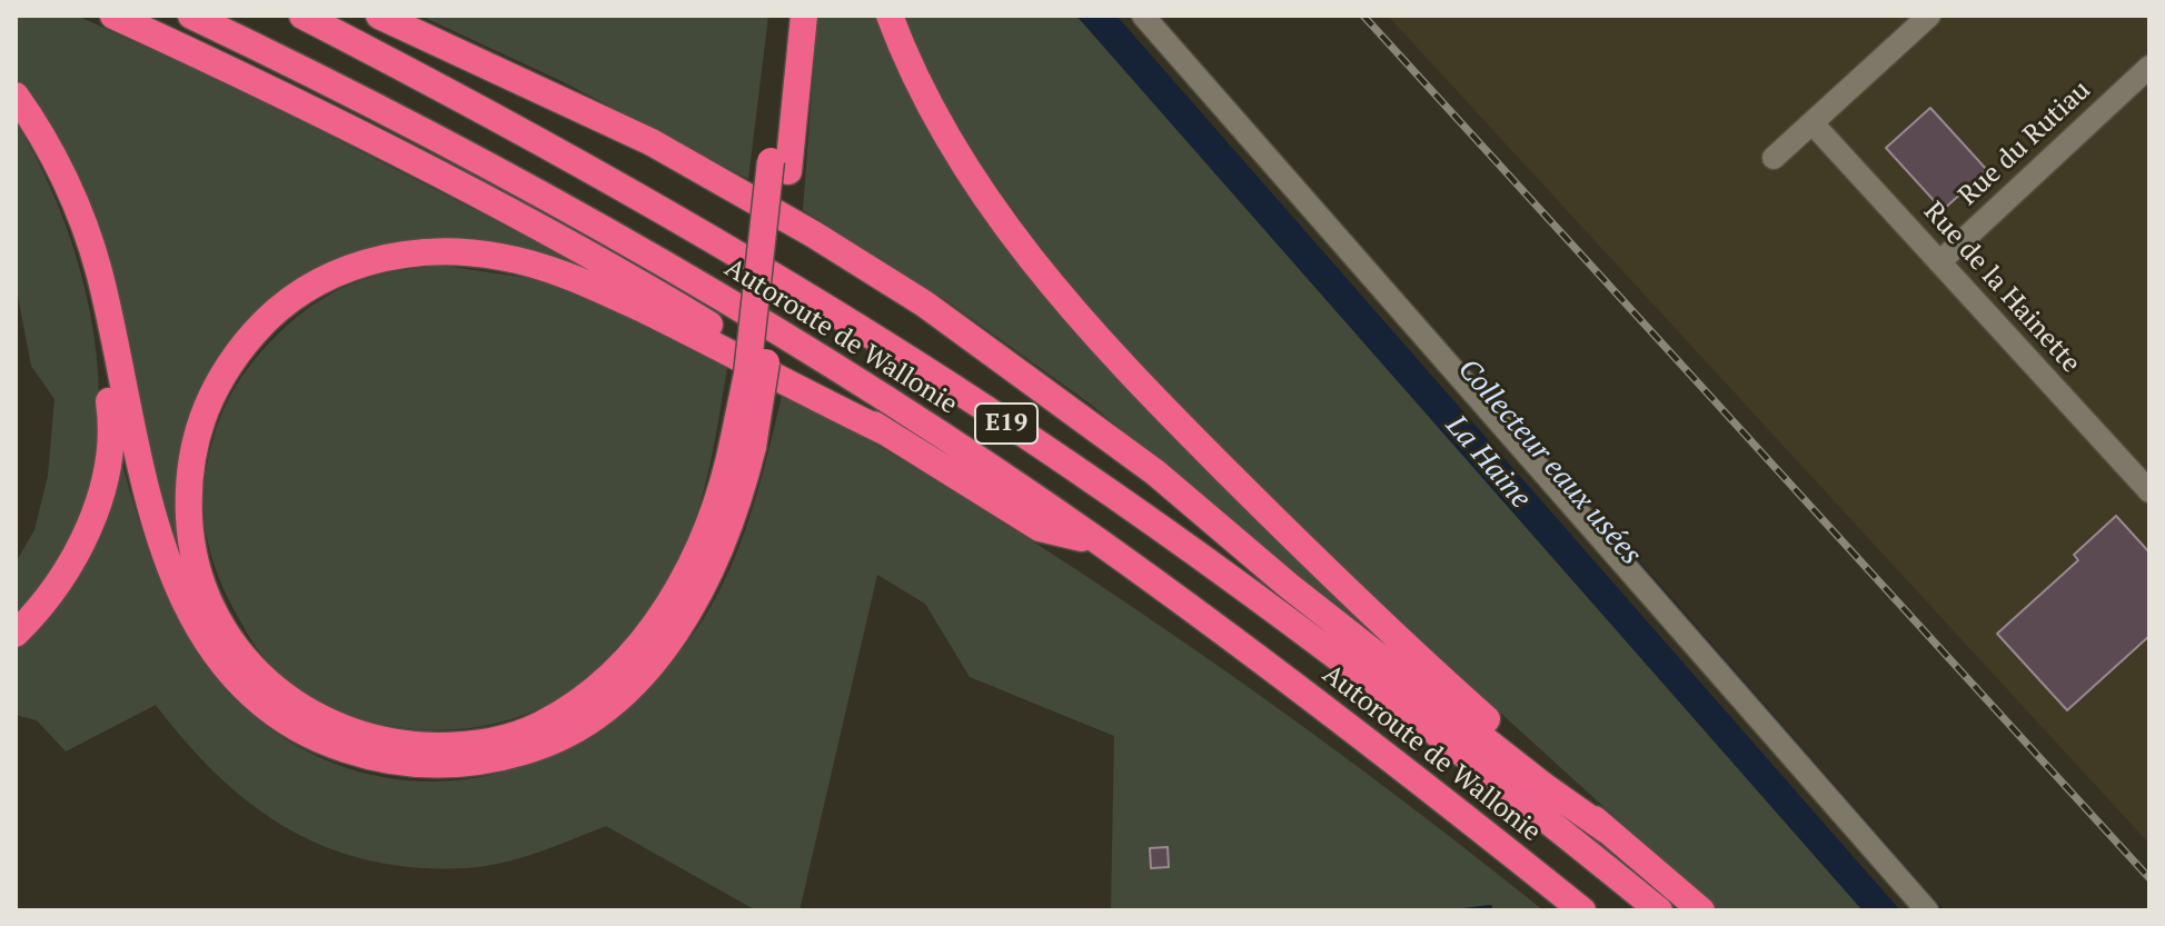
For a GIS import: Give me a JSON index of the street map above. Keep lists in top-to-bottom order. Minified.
{"streets":{"highway":["Autoroute de Wallonie","E19"],"street":["Rue du Rutiau","Rue de la Hainette"]},"crossings":[["Rue du Rutiau","Rue de la Hainette"]],"water":["La Haine","Collecteur eaux usées"]}
